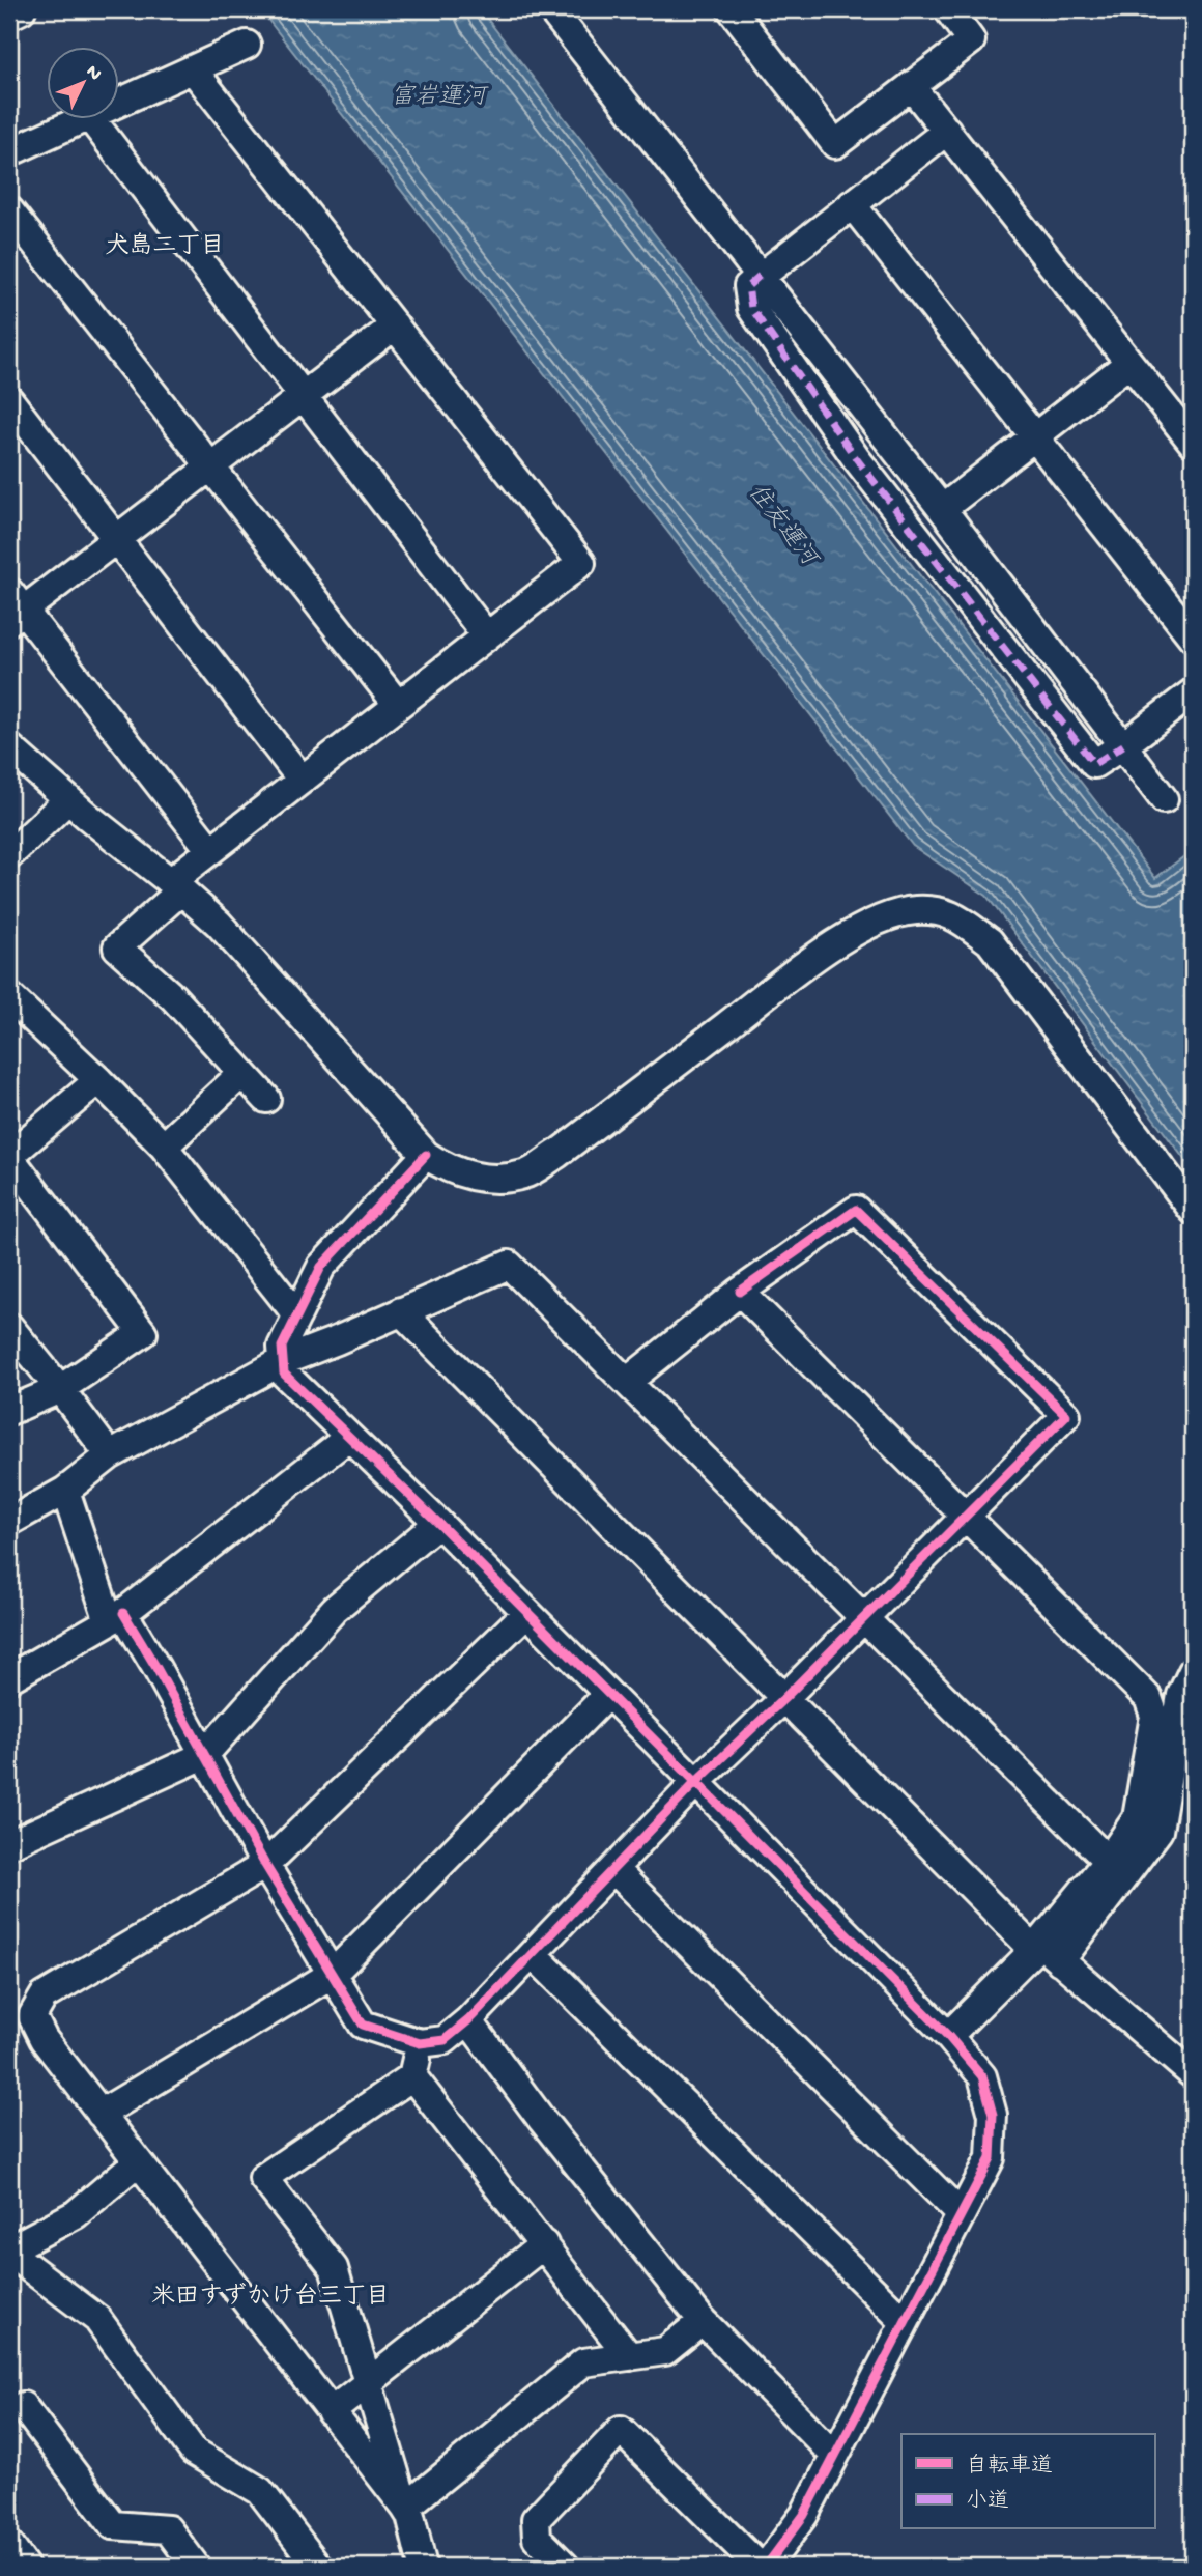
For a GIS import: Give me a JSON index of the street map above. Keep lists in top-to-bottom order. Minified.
{"districts":["犬島二丁目","米田すずかけ台三丁目"],"water":["富岩運河","住友運河"],"legend":["自転車道","小道"],"north":"top right"}
